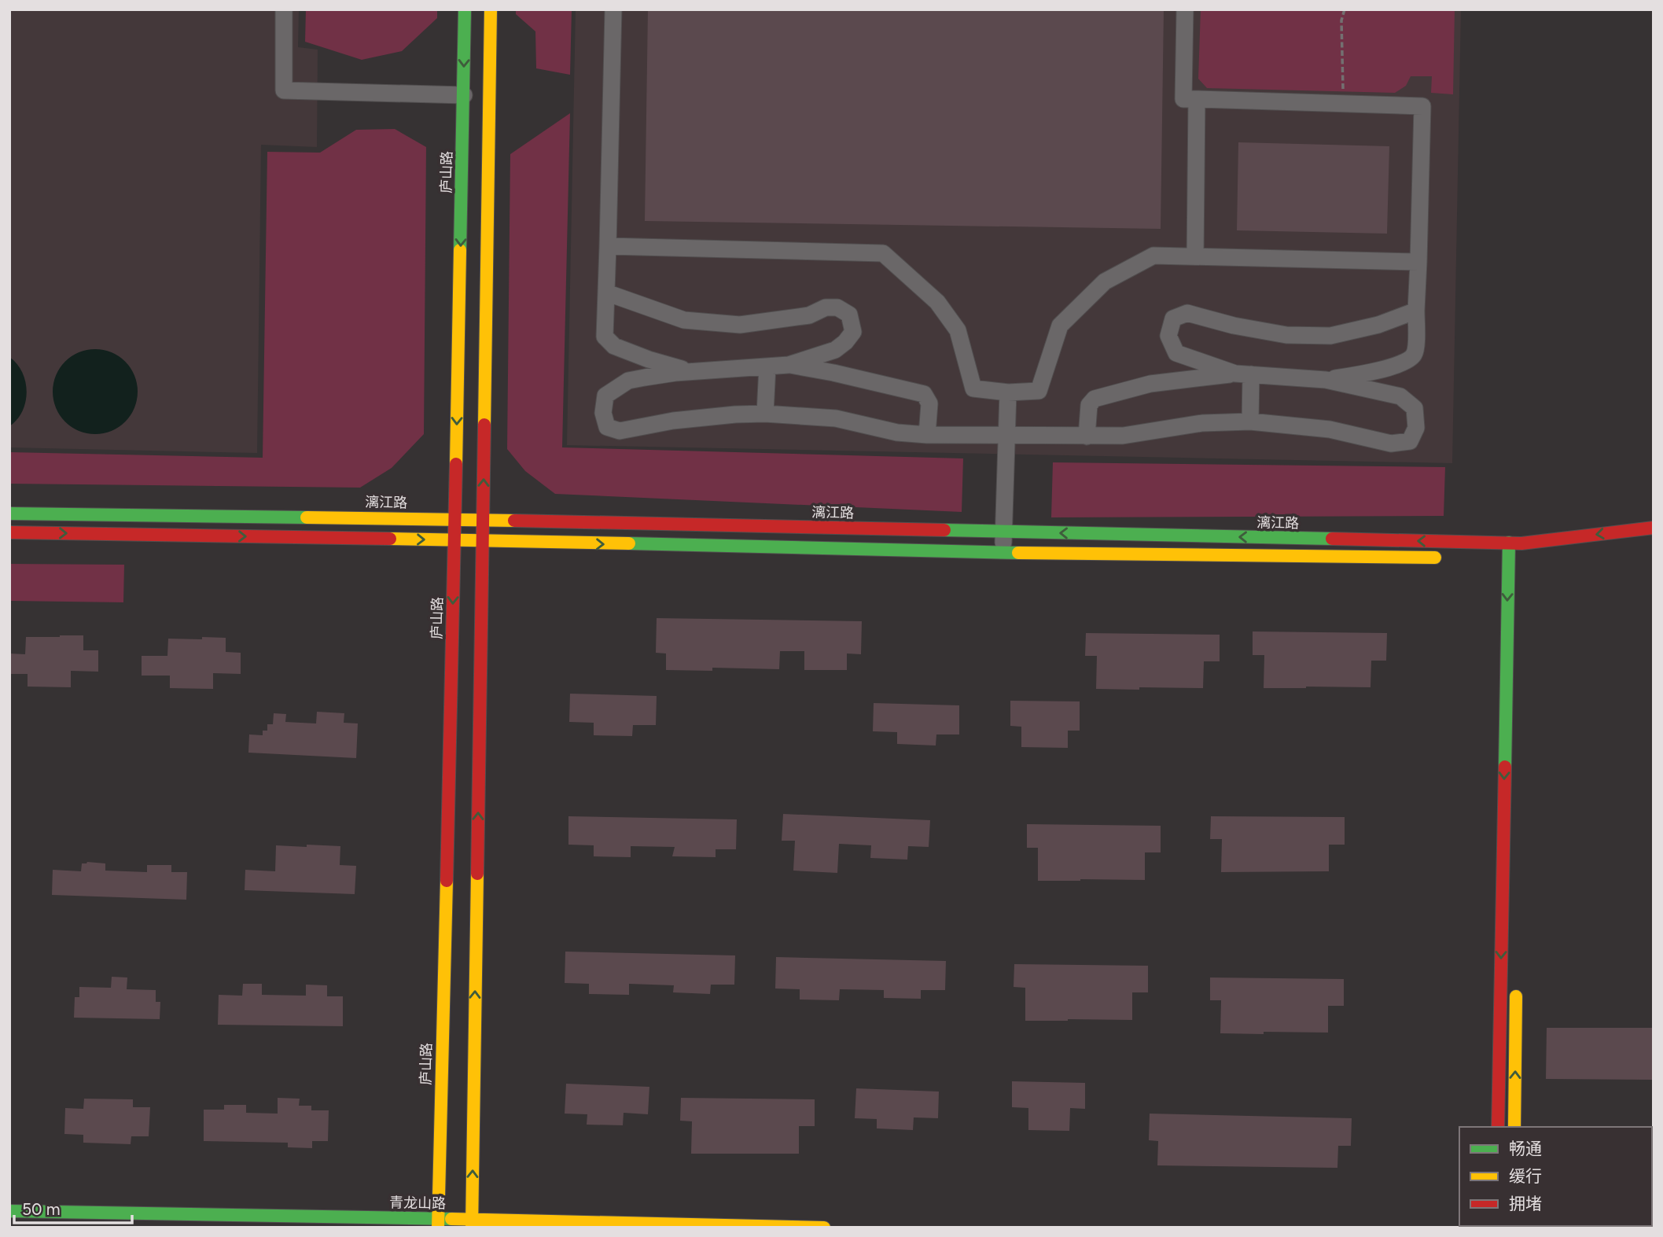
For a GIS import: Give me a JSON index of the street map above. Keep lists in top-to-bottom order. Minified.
{"streets":{"street":["庐山路","漓江路","青龙山路"]},"crossings":[["庐山路","漓江路"],["庐山路","青龙山路"]],"legend":["畅通","缓行","拥堵"],"scale_bar":"50 m"}
